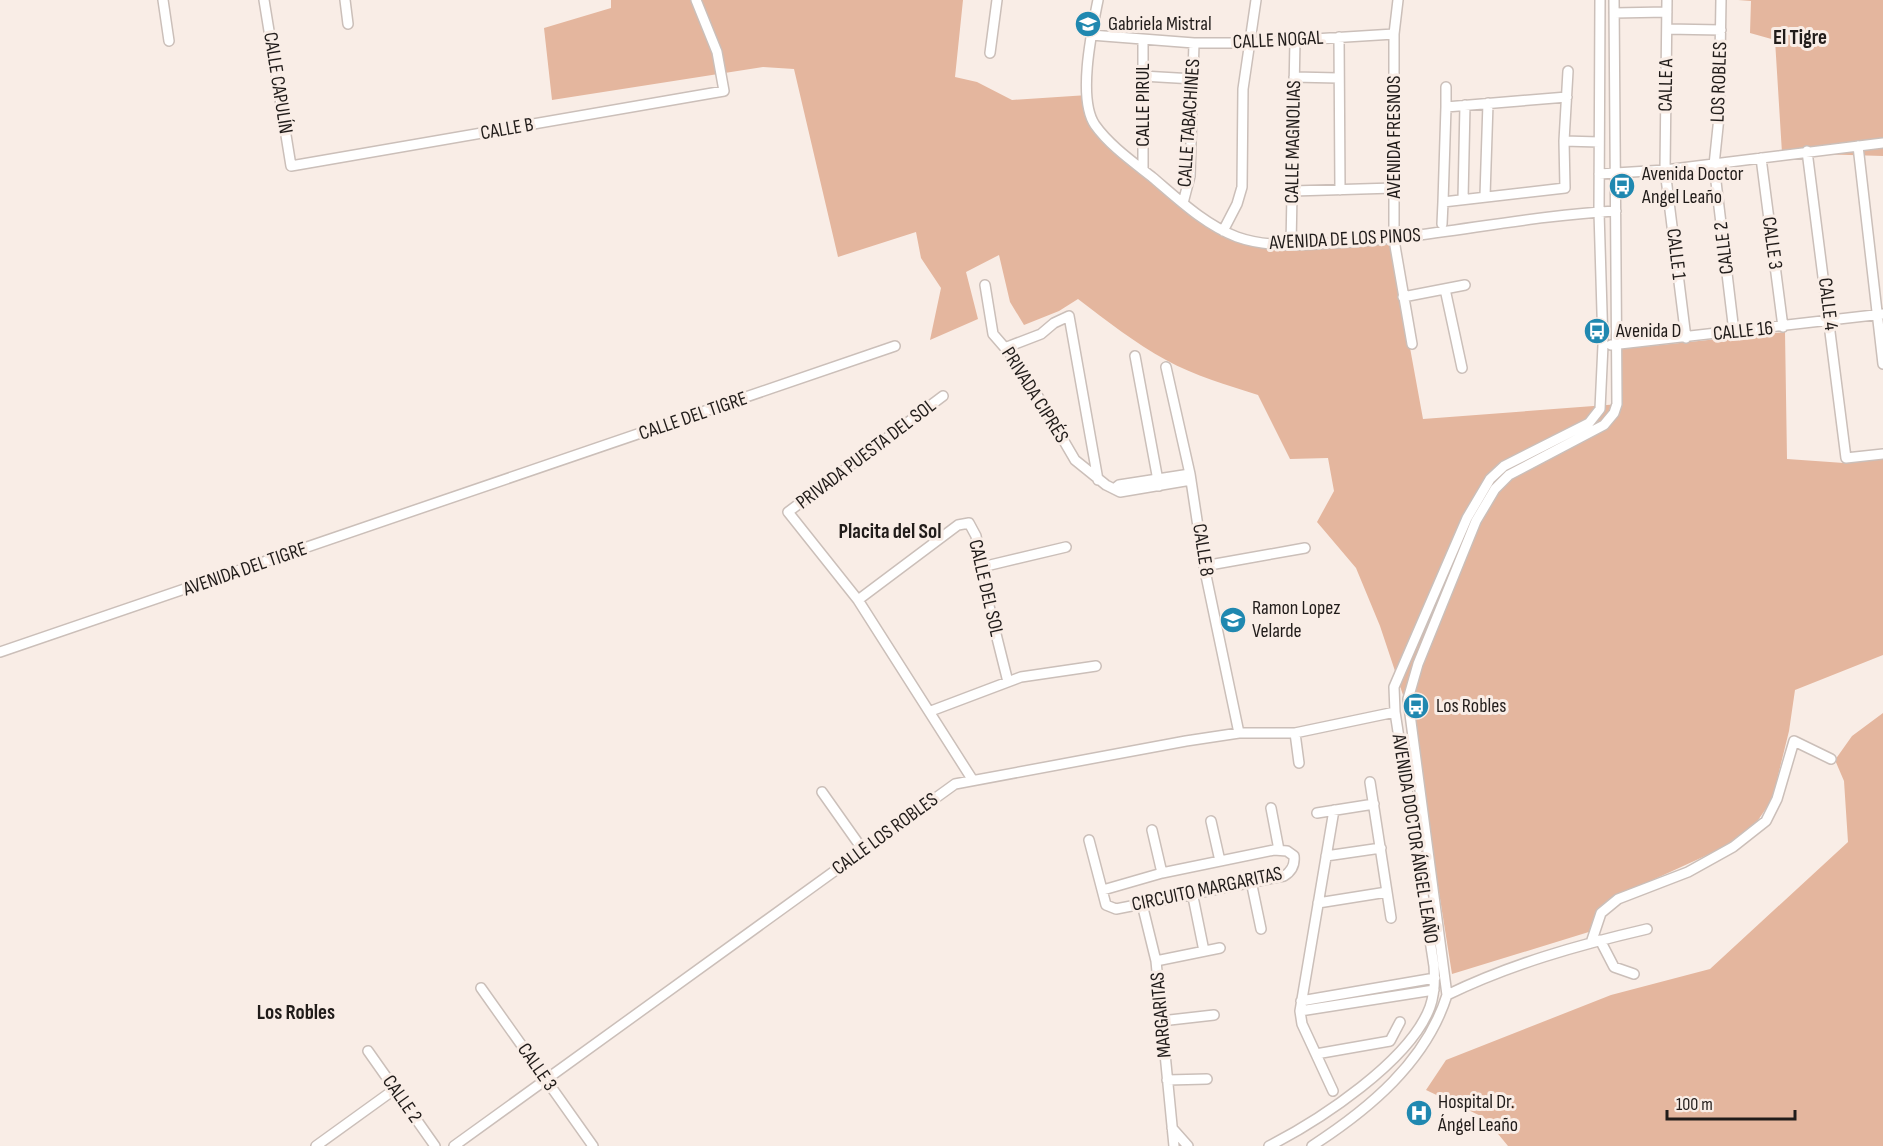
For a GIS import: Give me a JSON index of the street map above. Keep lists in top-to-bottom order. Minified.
{"streets":{"street":["CALLE NOGAL","LOS ROBLES","CALLE CAPULÍN","CALLE A","CALLE PIRUL","CALLE TABACHINES","CALLE B","AVENIDA FRESNOS","CALLE MAGNOLIAS","AVENIDA DE LOS PINOS","CALLE 3","CALLE 2","CALLE 1","CALLE 4","CALLE 16","PRIVADA CIPRÉS","CALLE DEL TIGRE","PRIVADA PUESTA DEL SOL","CALLE 8","AVENIDA DEL TIGRE","CALLE DEL SOL","CALLE LOS ROBLES","AVENIDA DOCTOR ÁNGEL LEAÑO","CIRCUITO MARGARITAS","MARGARITAS"]},"crossings":[["CALLE NOGAL","CALLE PIRUL"],["CALLE NOGAL","CALLE TABACHINES"],["CALLE NOGAL","AVENIDA FRESNOS"],["CALLE NOGAL","CALLE MAGNOLIAS"],["CALLE NOGAL","AVENIDA DE LOS PINOS"],["LOS ROBLES","CALLE 2"],["CALLE CAPULÍN","CALLE B"],["CALLE A","CALLE 1"],["CALLE PIRUL","AVENIDA DE LOS PINOS"],["CALLE TABACHINES","AVENIDA DE LOS PINOS"],["AVENIDA FRESNOS","AVENIDA DE LOS PINOS"],["CALLE MAGNOLIAS","AVENIDA DE LOS PINOS"],["AVENIDA DE LOS PINOS","AVENIDA DOCTOR ÁNGEL LEAÑO"],["CALLE 3","CALLE 16"],["CALLE 3","CALLE LOS ROBLES"],["CALLE 2","CALLE 16"],["CALLE 1","CALLE 16"],["CALLE 4","CALLE 16"],["CALLE 16","AVENIDA DOCTOR ÁNGEL LEAÑO"],["PRIVADA CIPRÉS","CALLE 8"],["CALLE DEL TIGRE","AVENIDA DEL TIGRE"],["PRIVADA PUESTA DEL SOL","CALLE DEL SOL"],["CALLE 8","CALLE LOS ROBLES"],["CALLE LOS ROBLES","AVENIDA DOCTOR ÁNGEL LEAÑO"],["CIRCUITO MARGARITAS","MARGARITAS"]],"districts":["El Tigre","Placita del Sol","Los Robles"],"places":{"school or university":["Gabriela Mistral","Ramon Lopez Velarde"],"bus stop":["Avenida Doctor Angel Leaño","Avenida D","Los Robles"],"hospital":["Hospital Dr. Ángel Leaño"]},"scale_bar":"100 m"}
